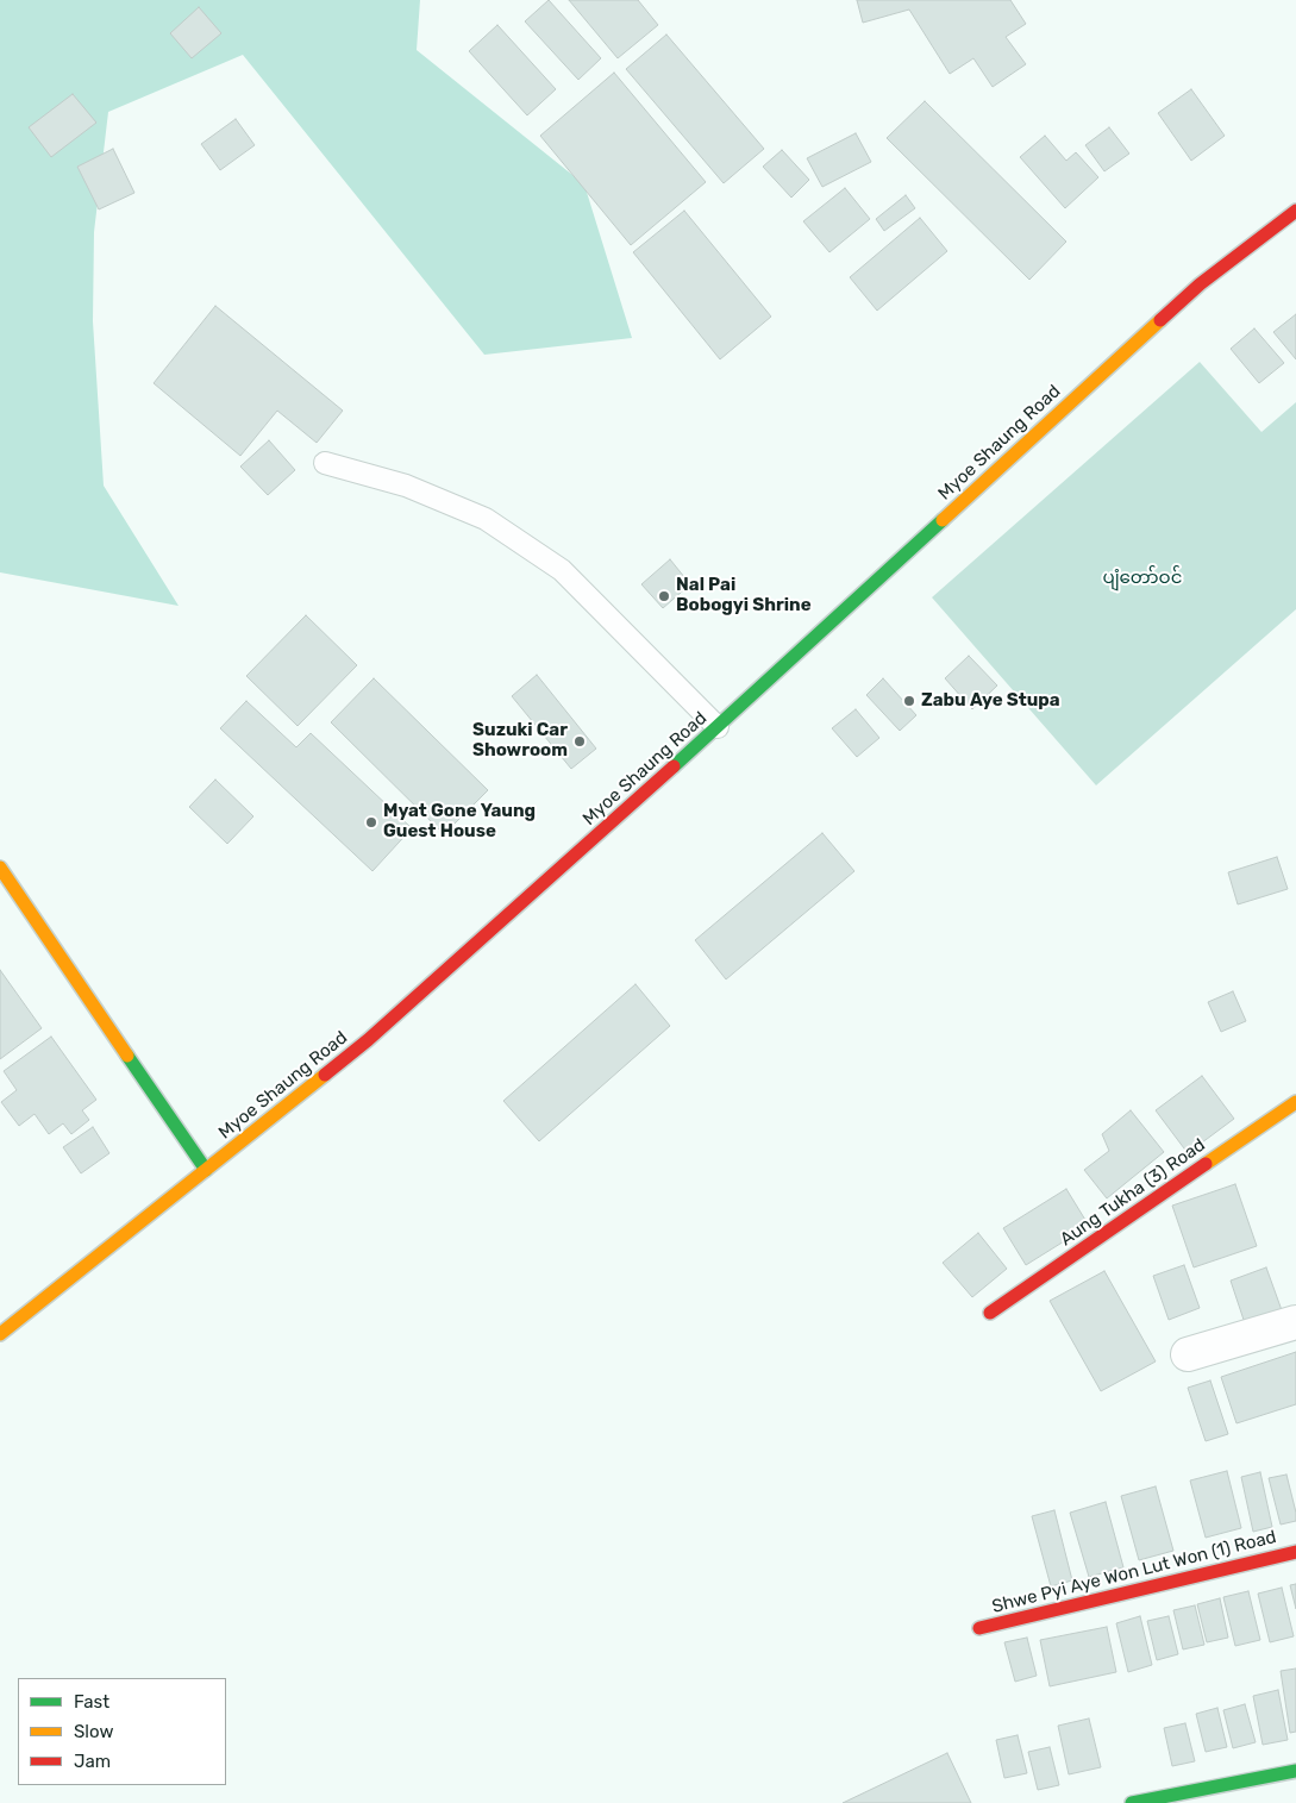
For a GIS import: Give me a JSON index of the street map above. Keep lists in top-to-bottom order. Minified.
{"streets":{"main road":["Myoe Shaung Road","Aung Tukha (3) Road","Shwe Pyi Aye Won Lut Won (1) Road"]},"parks":["ပျံတော်ဝင်"],"places":["Nal Pai Bobogyi Shrine","Zabu Aye Stupa","Suzuki Car Showroom","Myat Gone Yaung Guest House"],"legend":["Fast","Slow","Jam"]}
